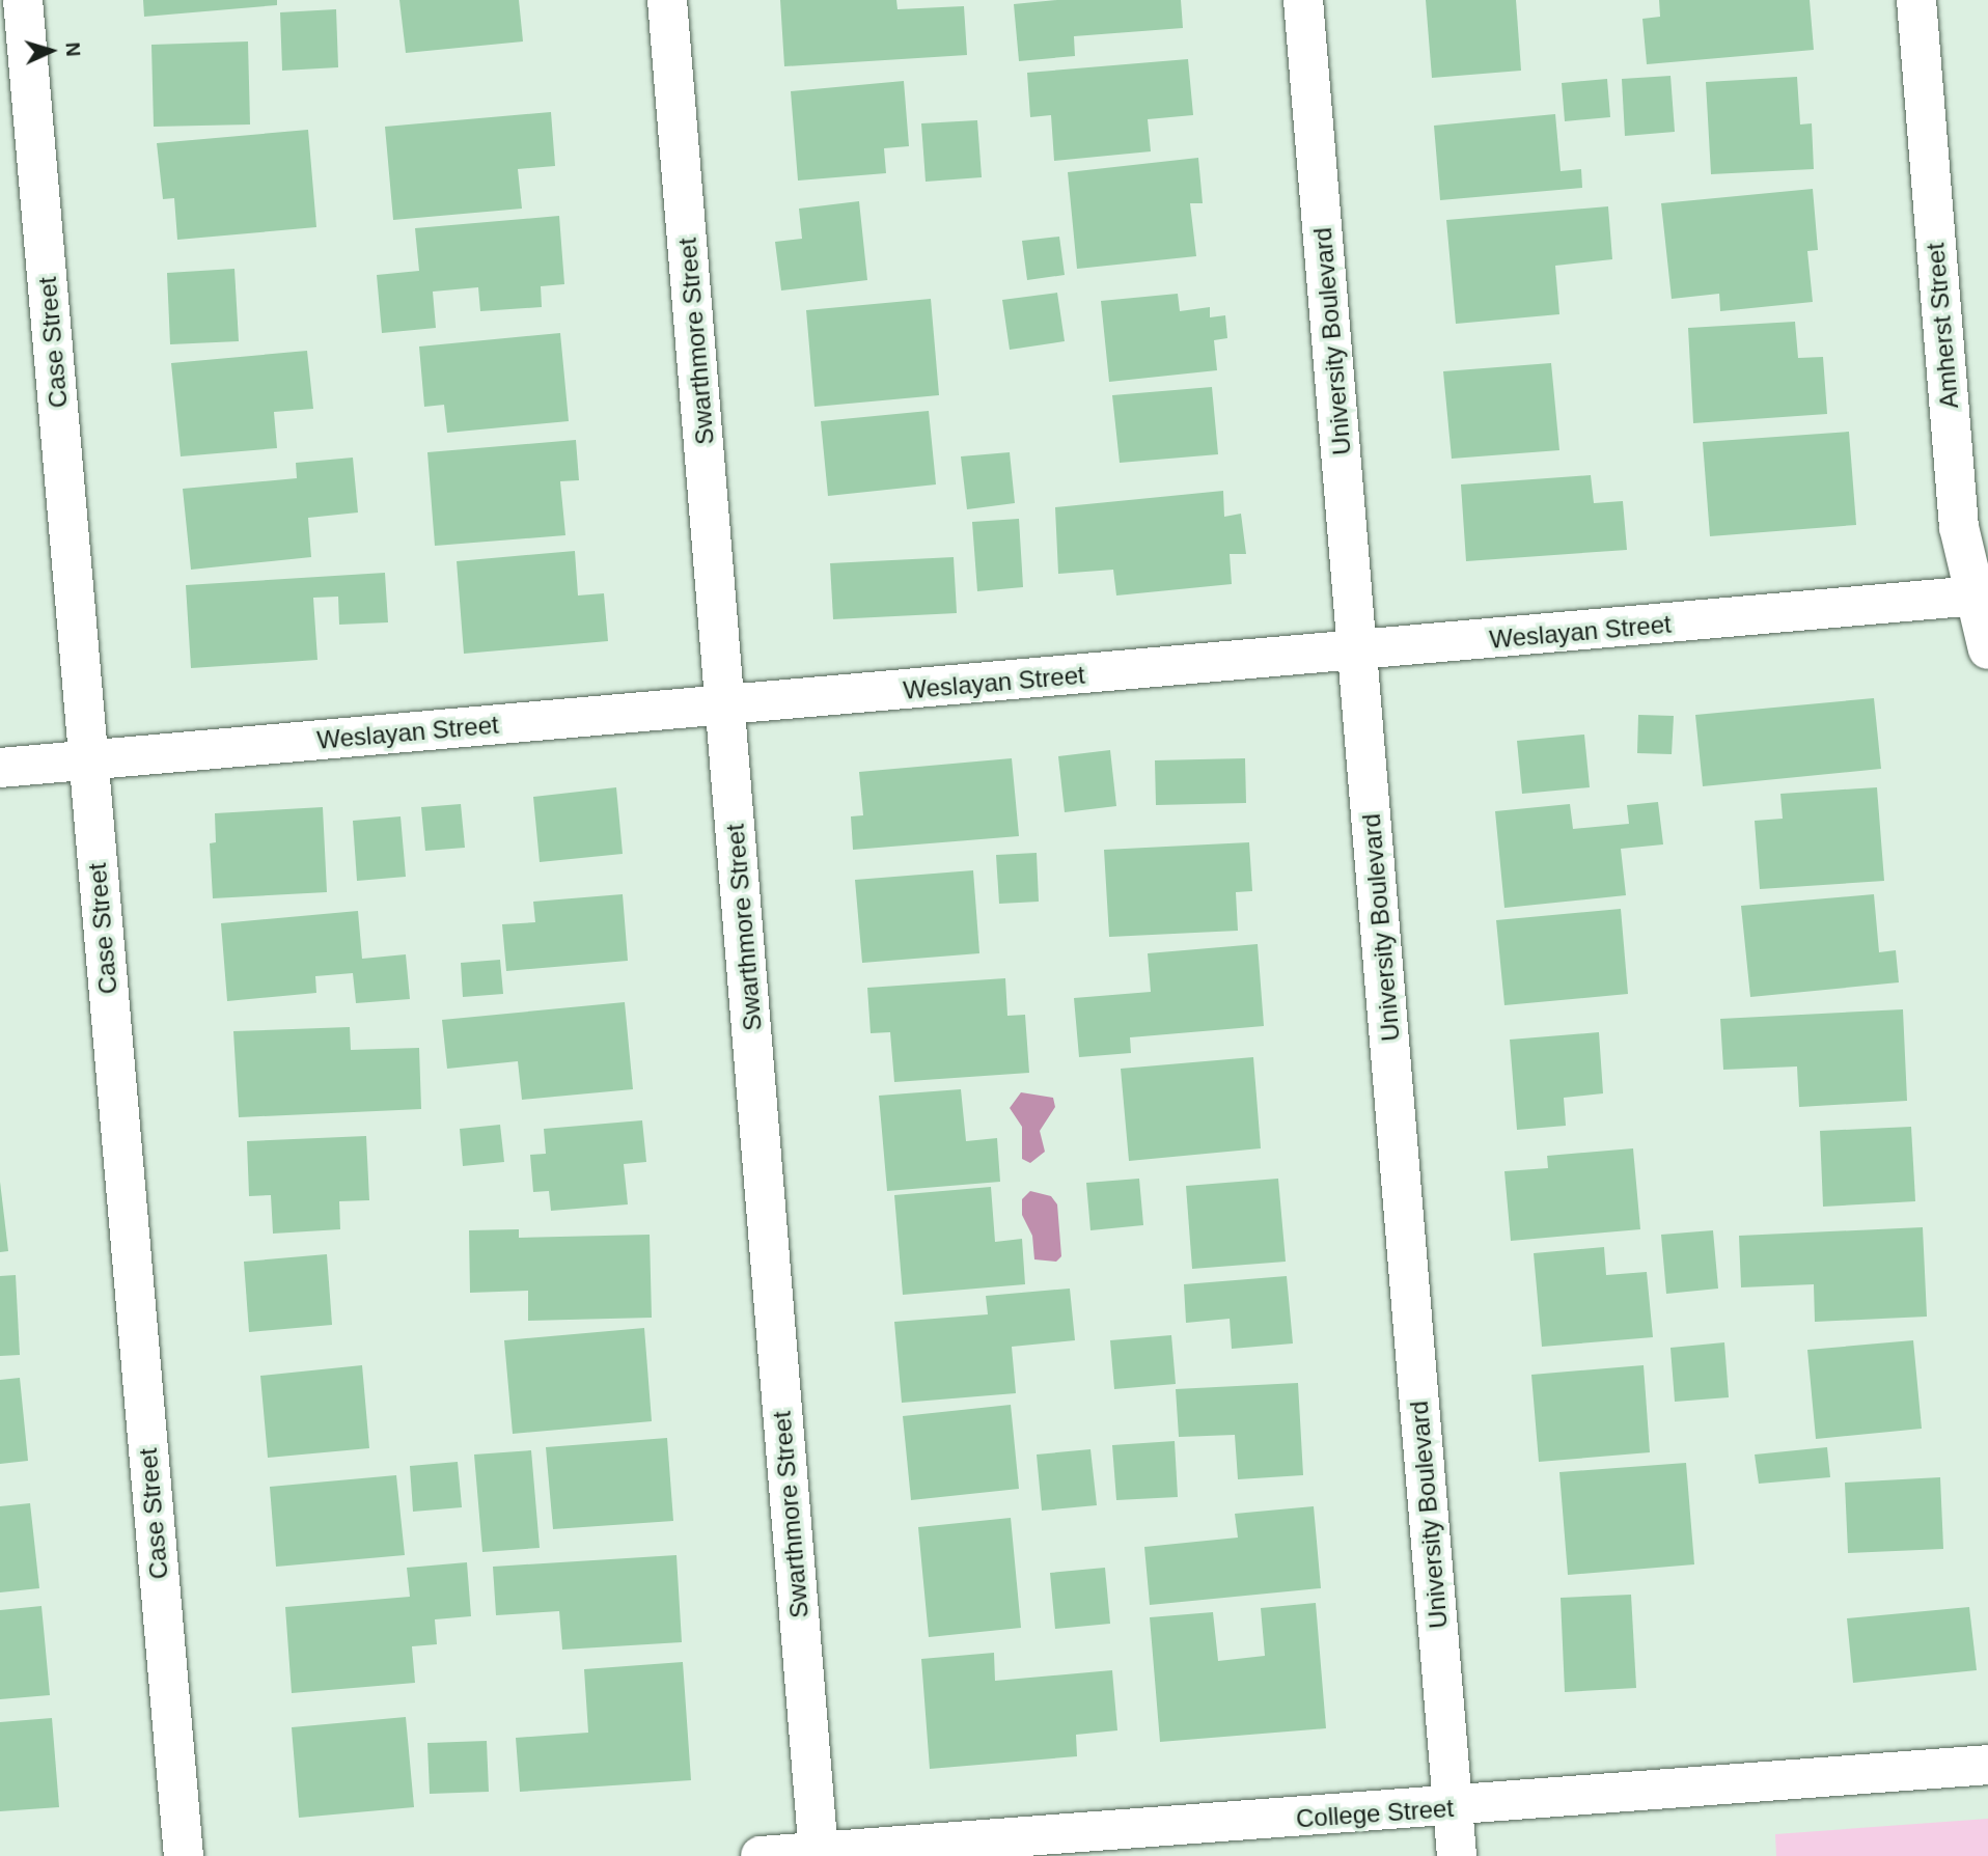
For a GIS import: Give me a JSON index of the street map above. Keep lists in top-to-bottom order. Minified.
{"streets":{"street":["Amherst Street","Swarthmore Street","University Boulevard","Case Street","Weslayan Street","College Street"]},"crossings":[["Amherst Street","Weslayan Street"],["Swarthmore Street","Weslayan Street"],["Swarthmore Street","College Street"],["University Boulevard","Weslayan Street"],["University Boulevard","College Street"],["Case Street","Weslayan Street"]],"north":"right"}
